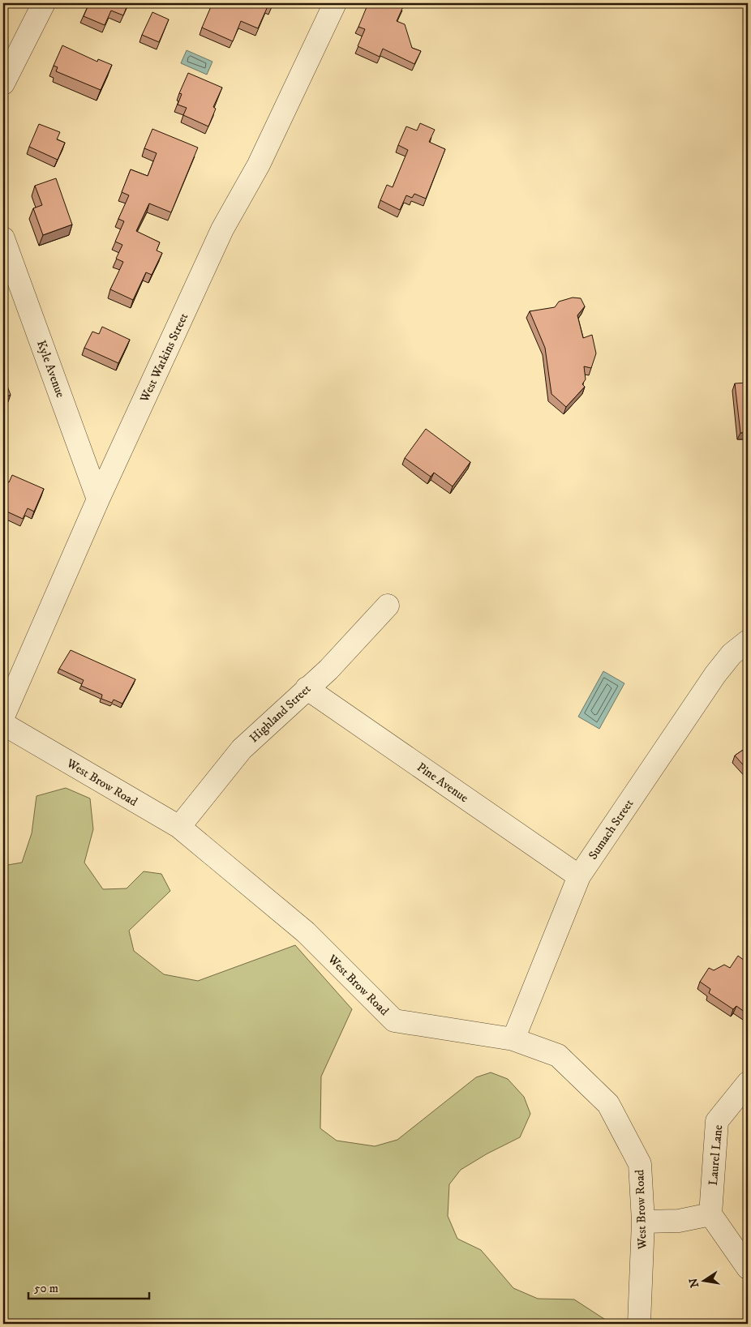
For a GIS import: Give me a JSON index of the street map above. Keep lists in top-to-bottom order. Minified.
{"streets":{"street":["West Watkins Street","Kyle Avenue","Highland Street","West Brow Road","Pine Avenue","Sumach Street","Laurel Lane"]},"crossings":[["West Watkins Street","Kyle Avenue"],["Highland Street","West Brow Road"],["Highland Street","Pine Avenue"],["West Brow Road","Sumach Street"],["Pine Avenue","Sumach Street"]],"scale_bar":"50 m","north":"left"}
